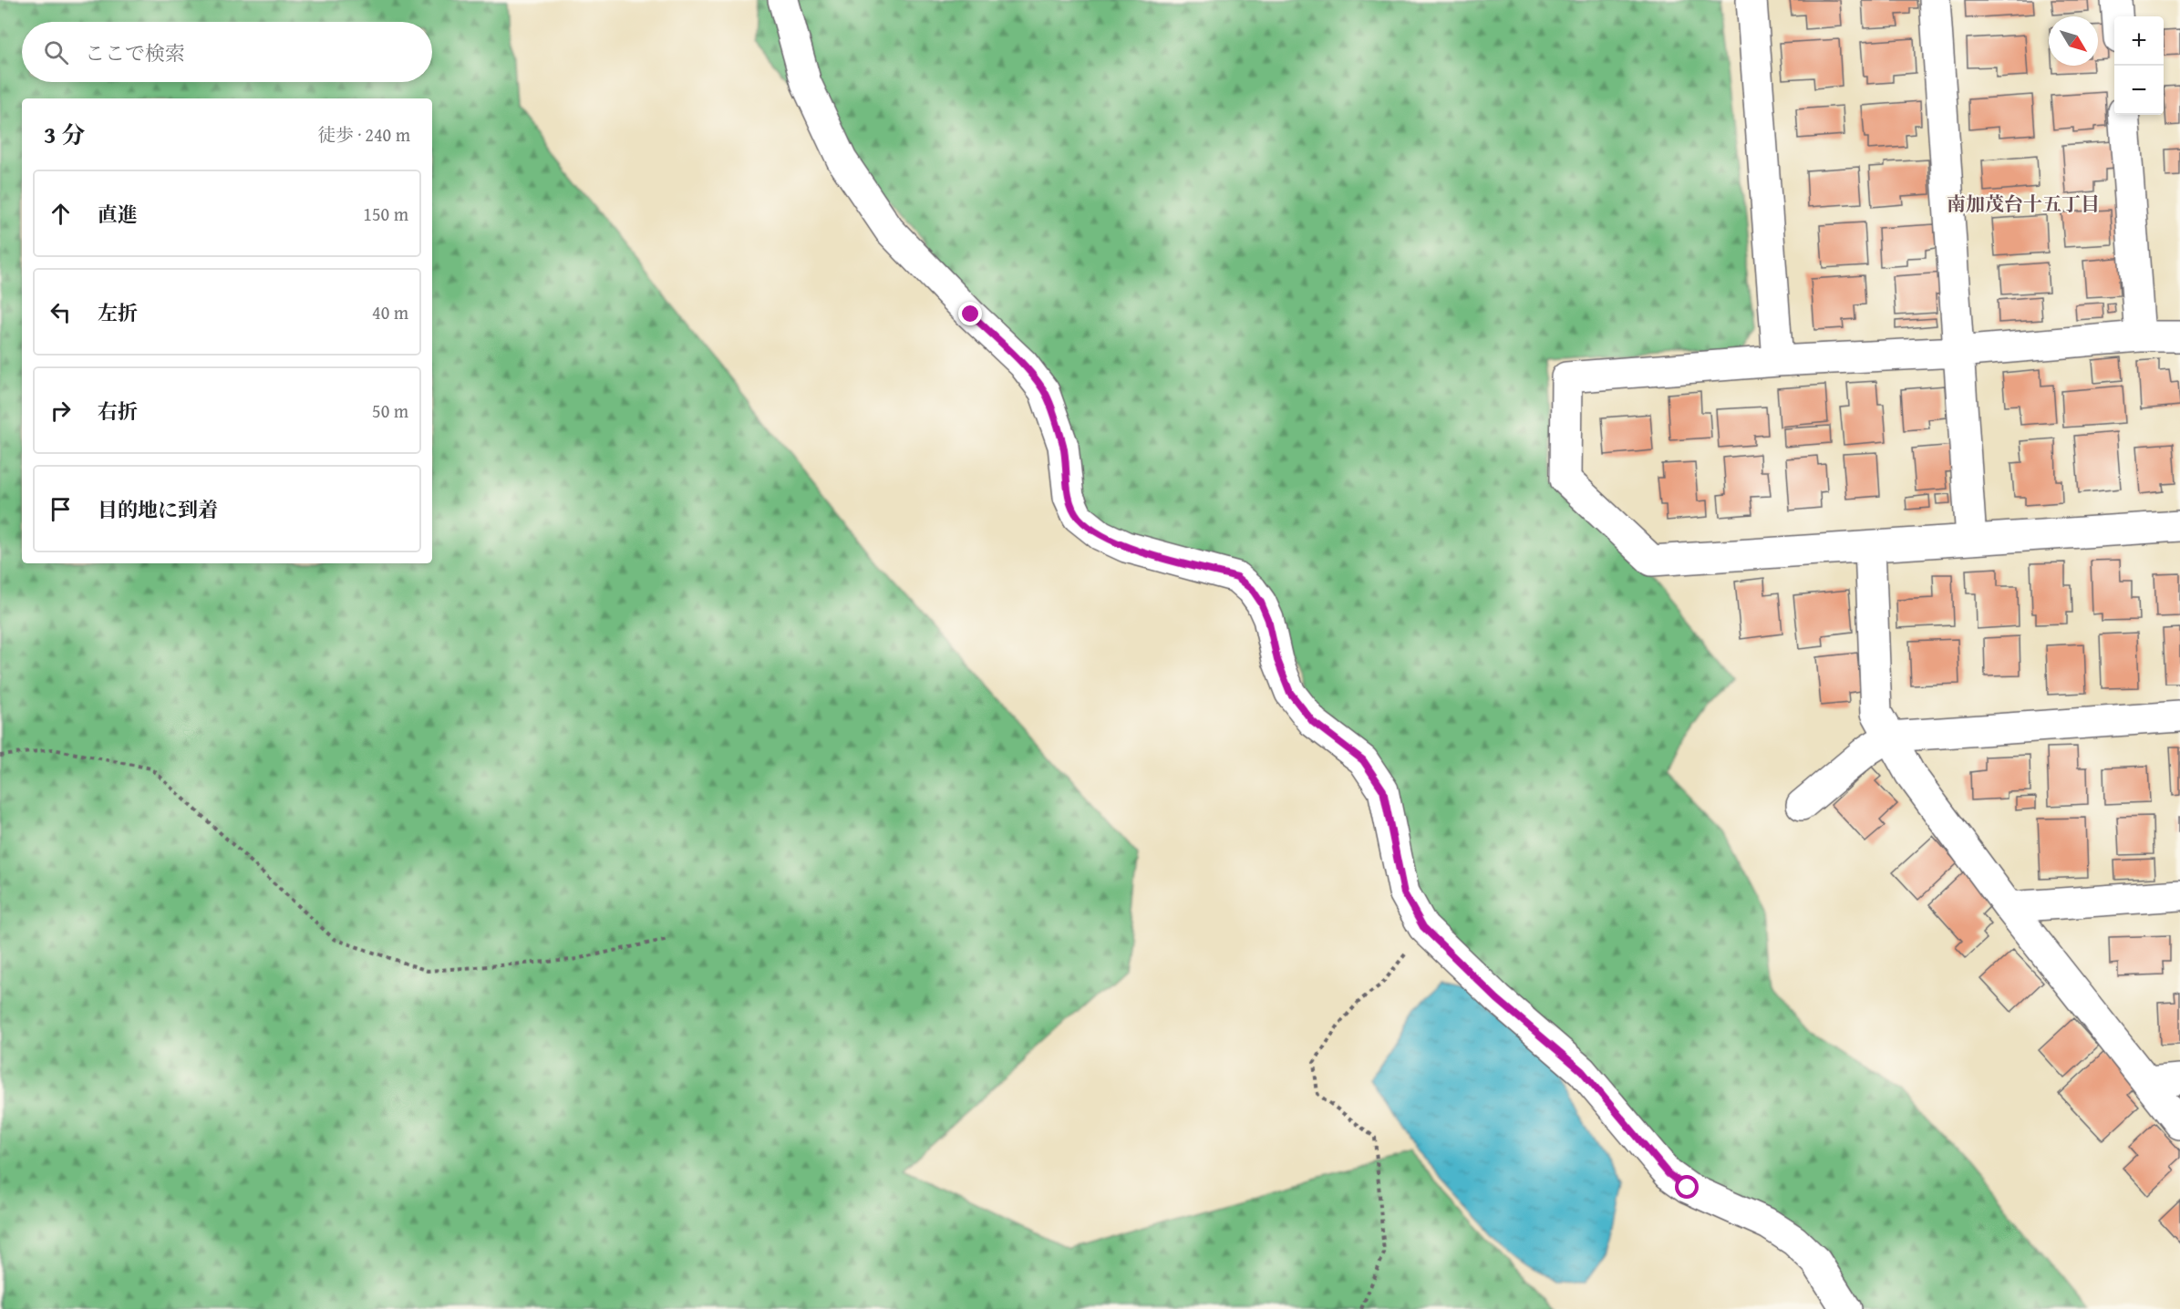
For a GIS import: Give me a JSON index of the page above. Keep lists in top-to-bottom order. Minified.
{"districts":["南加茂台十五丁目"],"north":"bottom right","page":{"map_buttons":["+","−"],"search":"ここで検索","heading":["3 分","徒歩 · 240 m"],"list":[["直進","150 m"],["左折","40 m"],["右折","50 m"],"目的地に到着"]}}
